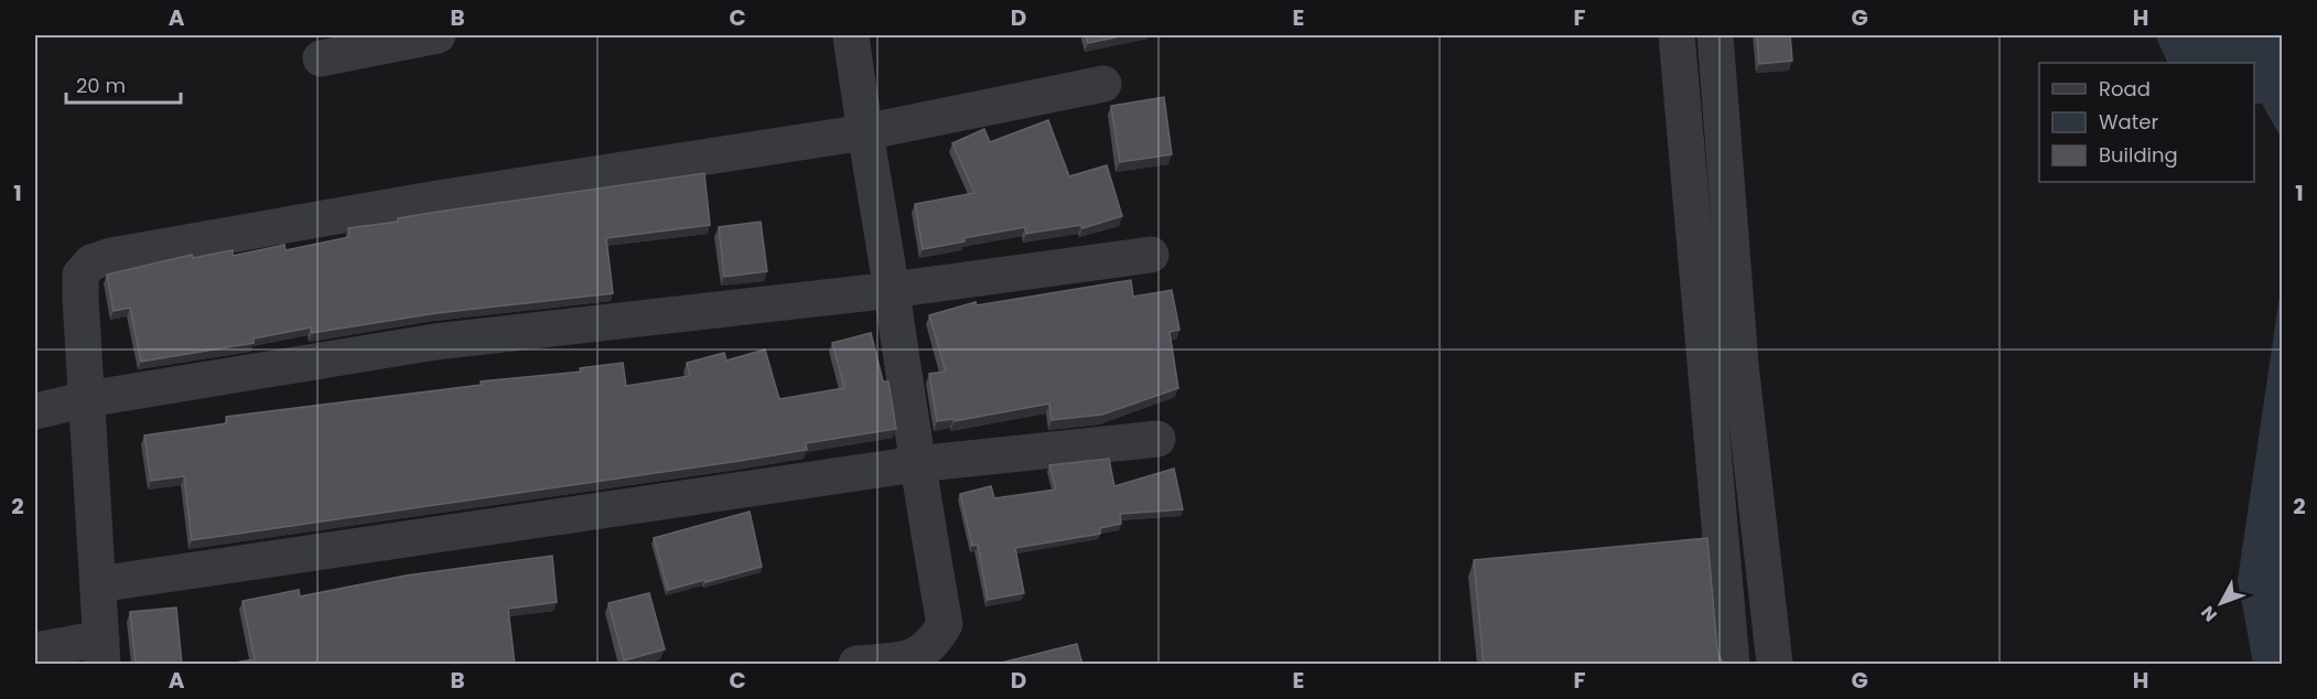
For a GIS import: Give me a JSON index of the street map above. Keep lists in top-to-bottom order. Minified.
{"legend":["Road","Water","Building"],"scale_bar":"20 m","north":"bottom left","grid":{"columns":["A","B","C","D","E","F","G","H"],"rows":["1","2"]}}
